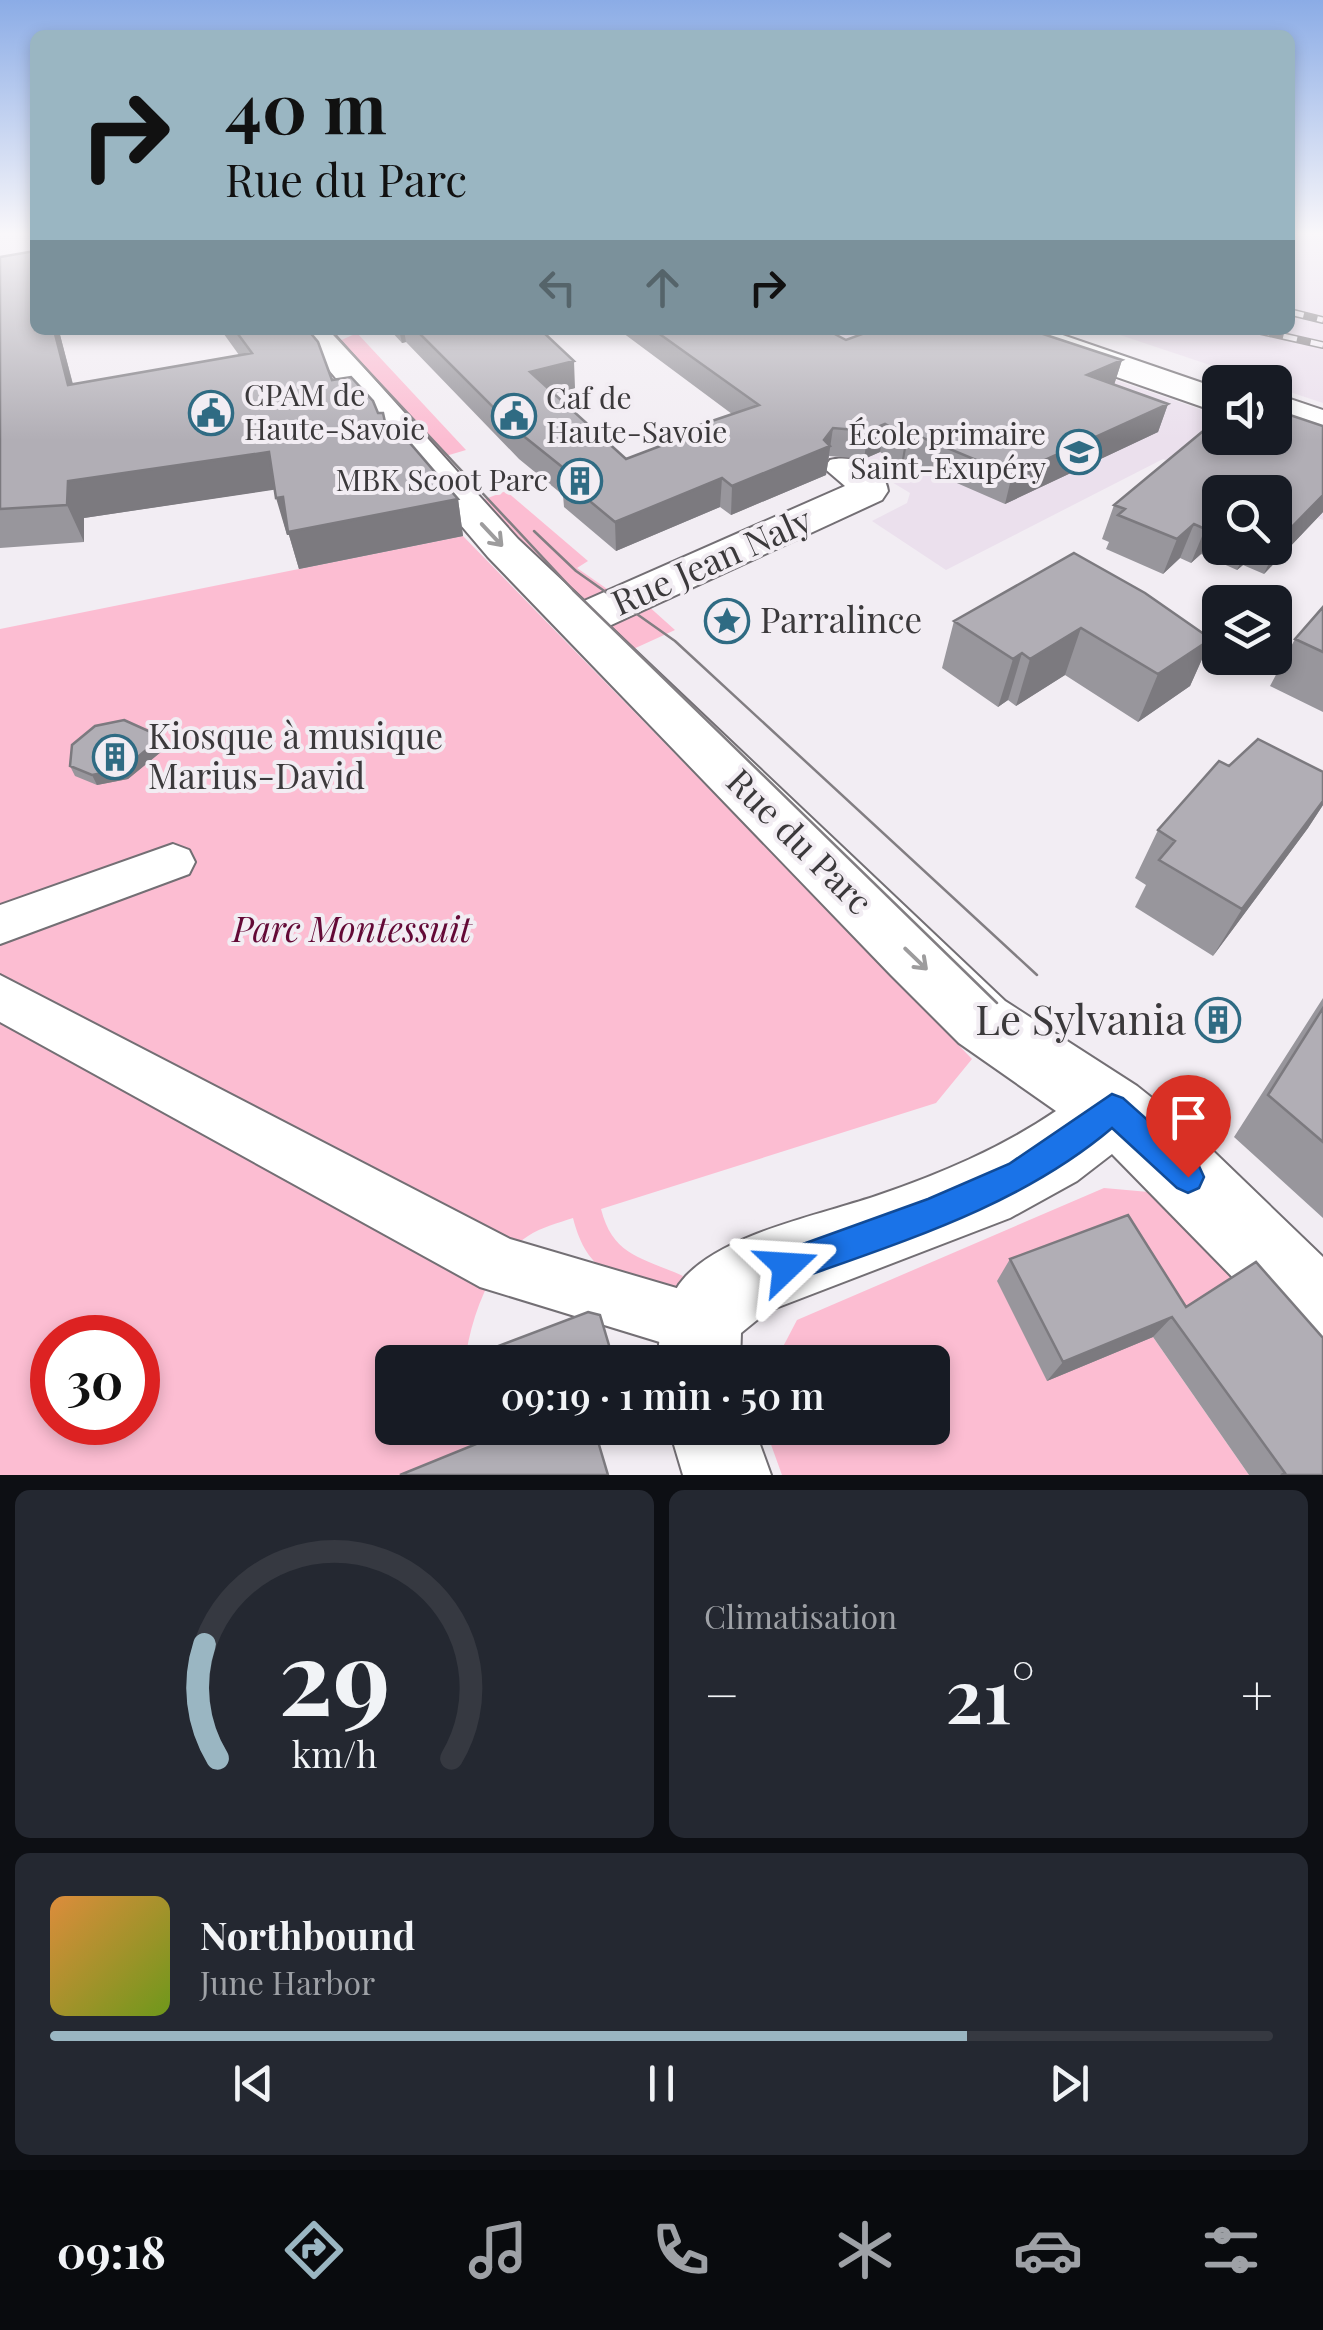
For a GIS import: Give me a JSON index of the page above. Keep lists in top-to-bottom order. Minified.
{"streets":{"street":["Rue Jean Naly","Rue du Parc"]},"crossings":[["Rue Jean Naly","Rue du Parc"]],"one_way":["Rue du Parc"],"parks":["Parc Montessuit"],"places":{"public building":["CPAM de Haute-Savoie","Caf de Haute-Savoie"],"school or university":["École primaire Saint-Exupéry"],"building":["MBK Scoot Parc","Kiosque à musique Marius-David","Le Sylvania"],"place":["Parralince"]},"page":{"turn":["40 m","Rue du Parc"],"limit":"30","trip":"09:19 · 1 min · 50 m","tile":"Climatisation","heat":["−","21°","+"],"song":["Northbound","June Harbor"],"tabs":"09:18","gauge":["29","km/h"]}}
